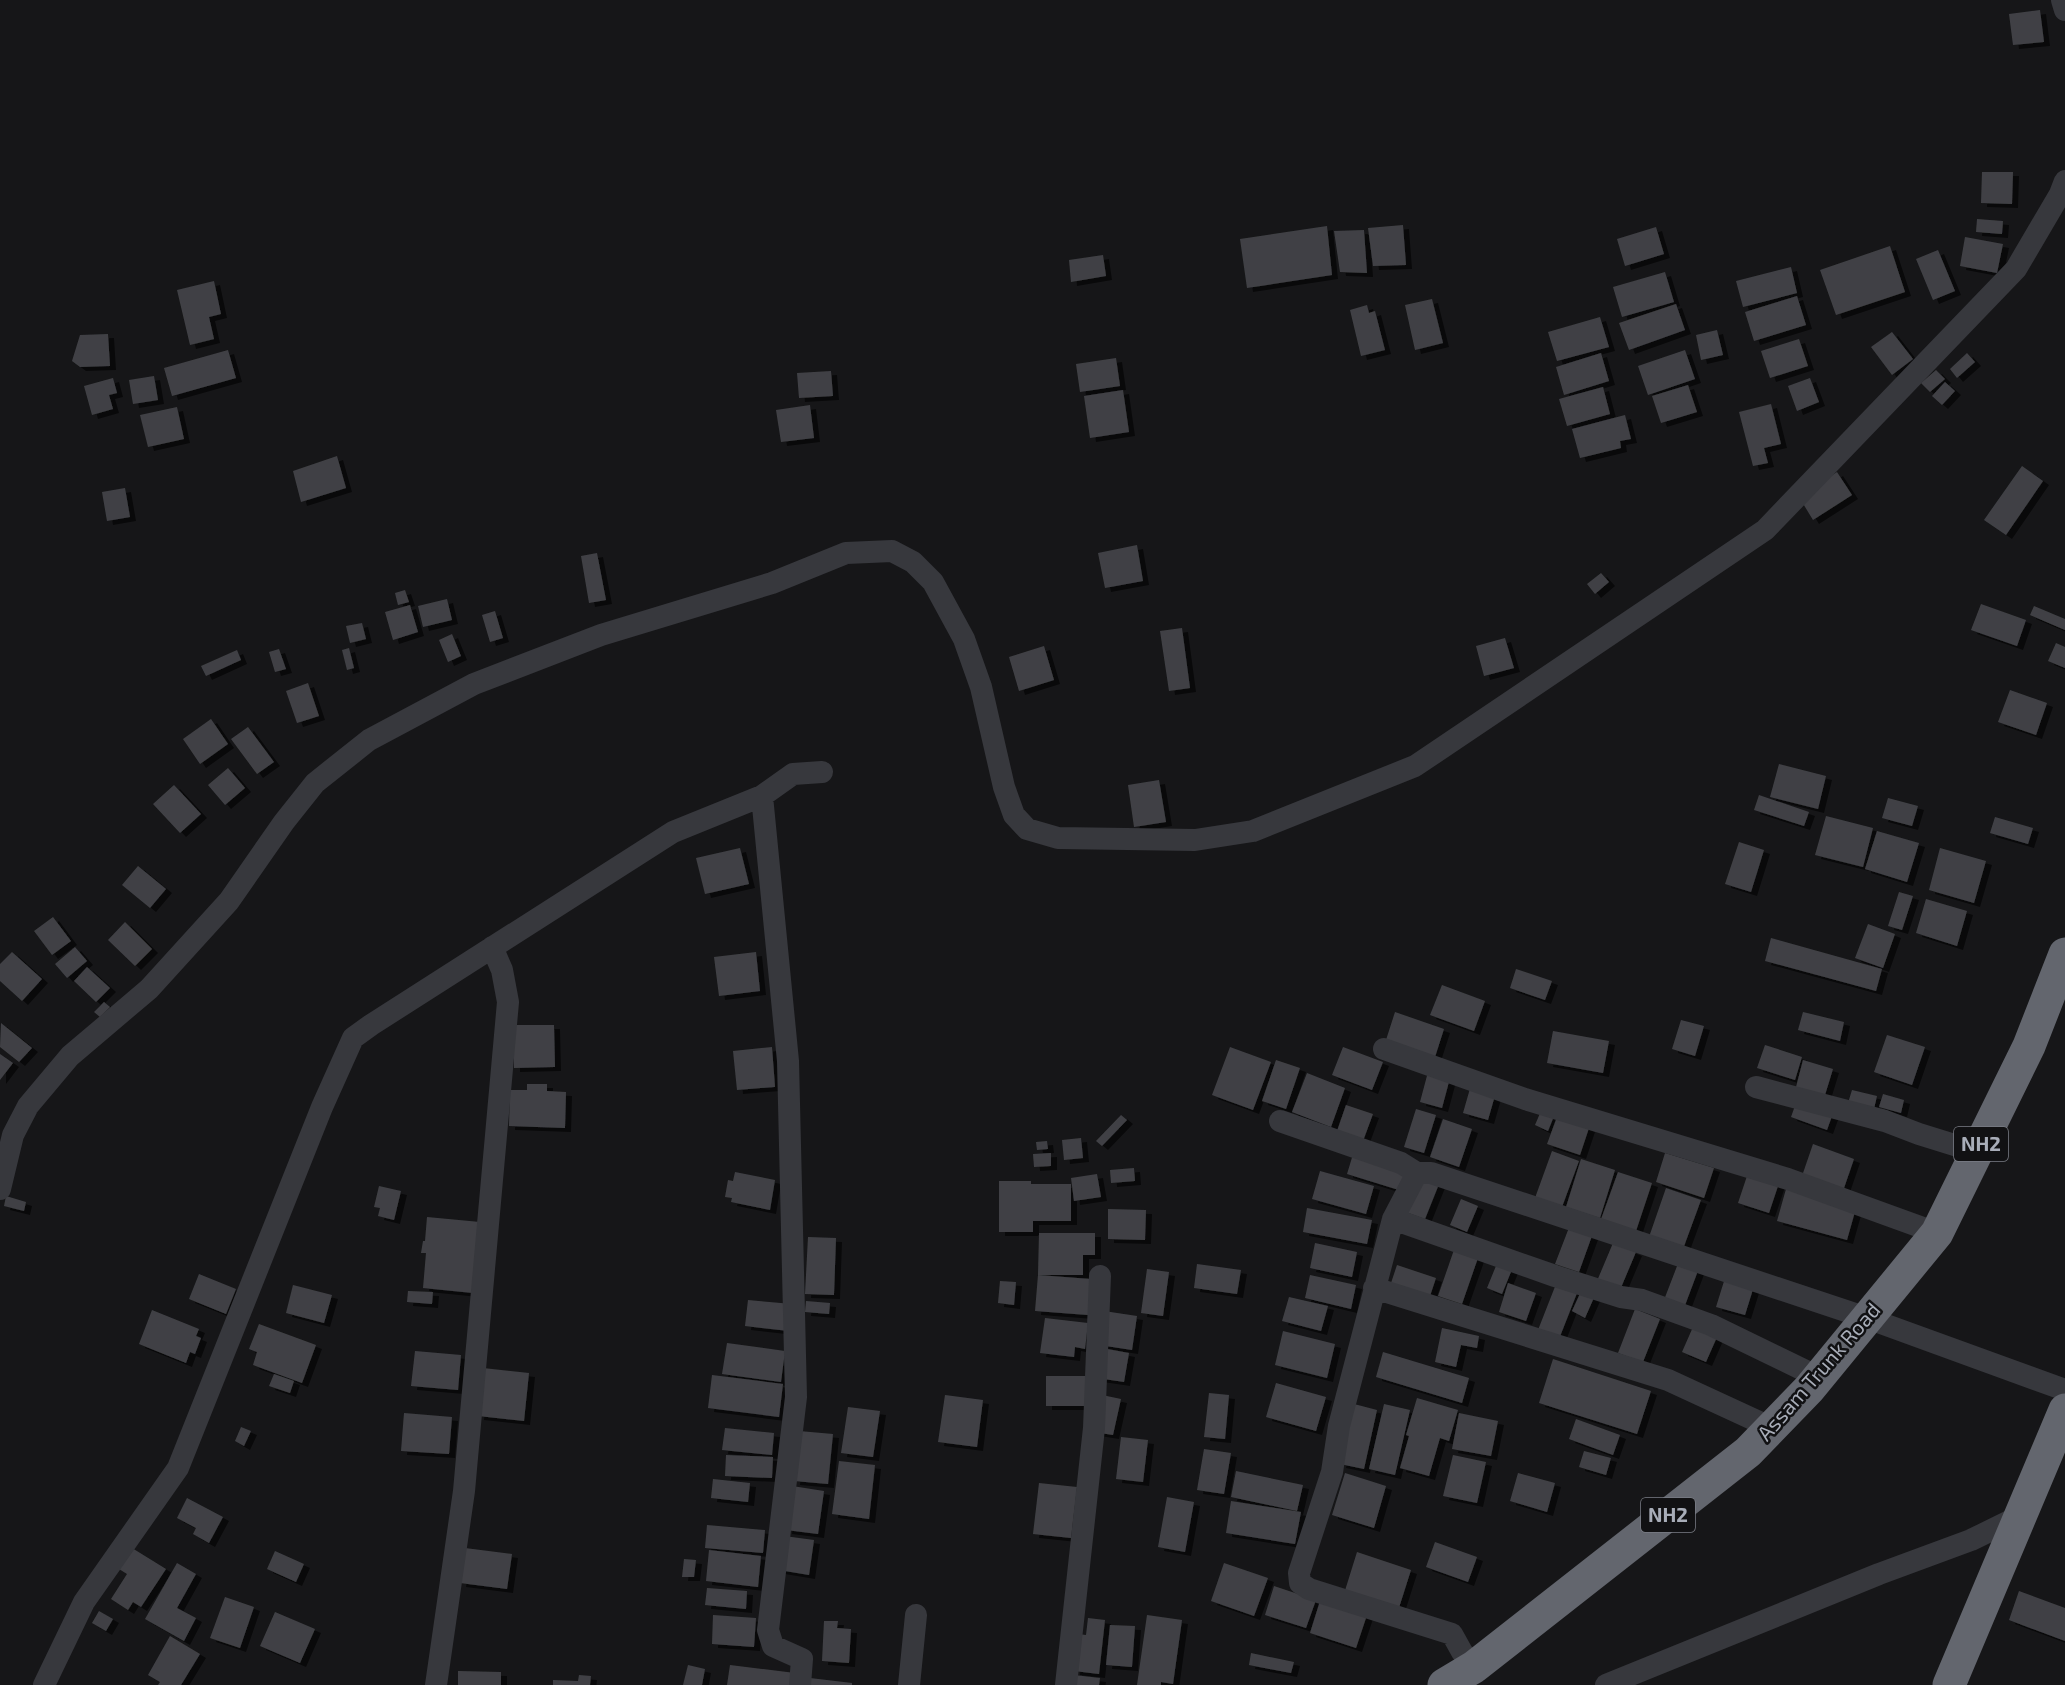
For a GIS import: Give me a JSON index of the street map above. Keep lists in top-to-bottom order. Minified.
{"streets":{"highway":["NH2","Assam Trunk Road"]}}
